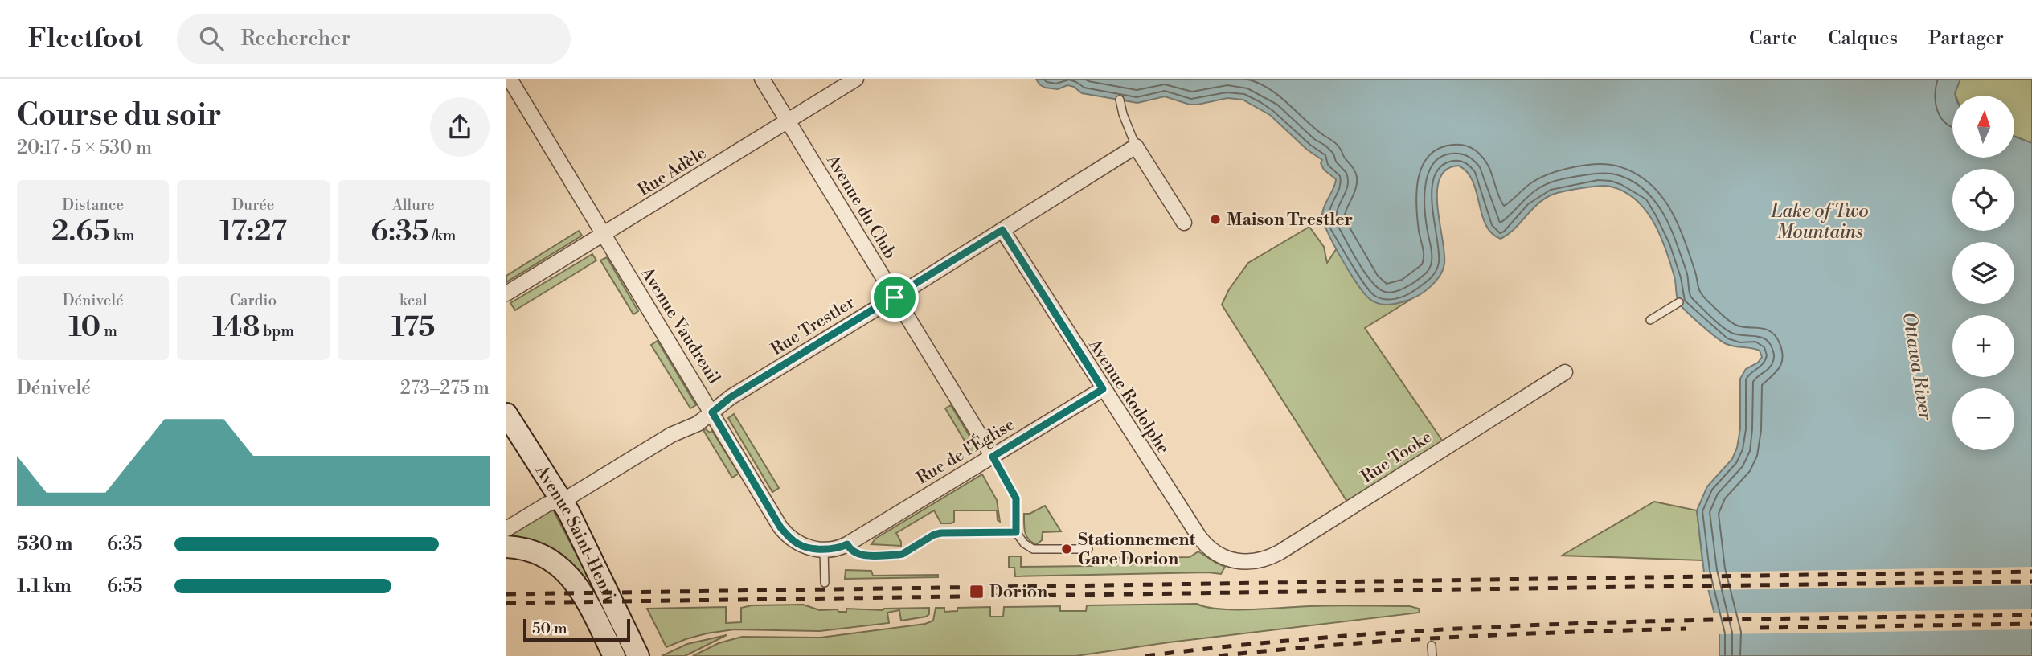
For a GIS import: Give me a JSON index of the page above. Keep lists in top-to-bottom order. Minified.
{"streets":{"main road":["Avenue Saint-Henri"],"street":["Rue Adèle","Avenue du Club","Avenue Vaudreuil","Rue Trestler","Avenue Rodolphe","Rue de l'Église","Rue Tooke"]},"crossings":[["Rue Adèle","Avenue du Club"],["Rue Adèle","Avenue Vaudreuil"],["Avenue du Club","Rue Trestler"],["Avenue du Club","Rue de l'Église"],["Avenue Vaudreuil","Rue Trestler"],["Avenue Vaudreuil","Rue de l'Église"],["Rue Trestler","Avenue Rodolphe"],["Rue Trestler","Avenue Saint-Henri"],["Avenue Rodolphe","Rue de l'Église"],["Avenue Rodolphe","Rue Tooke"]],"water":["Lake of Two Mountains","Ottawa River"],"places":{"other":["Maison Trestler","Stationnement Gare Dorion"],"transit":["Dorion"]},"scale_bar":"50 m","north":"top","page":{"header":"Fleetfoot","search":"Rechercher","nav":["Carte","Calques","Partager"],"heading":["Course du soir","20:17 · 5 × 530 m"],"map_buttons":["+","−"],"stats":[["Distance","2.65 km"],["Durée","17:27"],["Allure","6:35 /km"],["Dénivelé","10 m"],["Cardio","148 bpm"],["kcal","175"]],"chart":["Dénivelé","273–275 m"],"list":[{"name":"530 m","note":"6:35"},{"name":"1.1 km","note":"6:55"}],"scale":"50 m"}}
